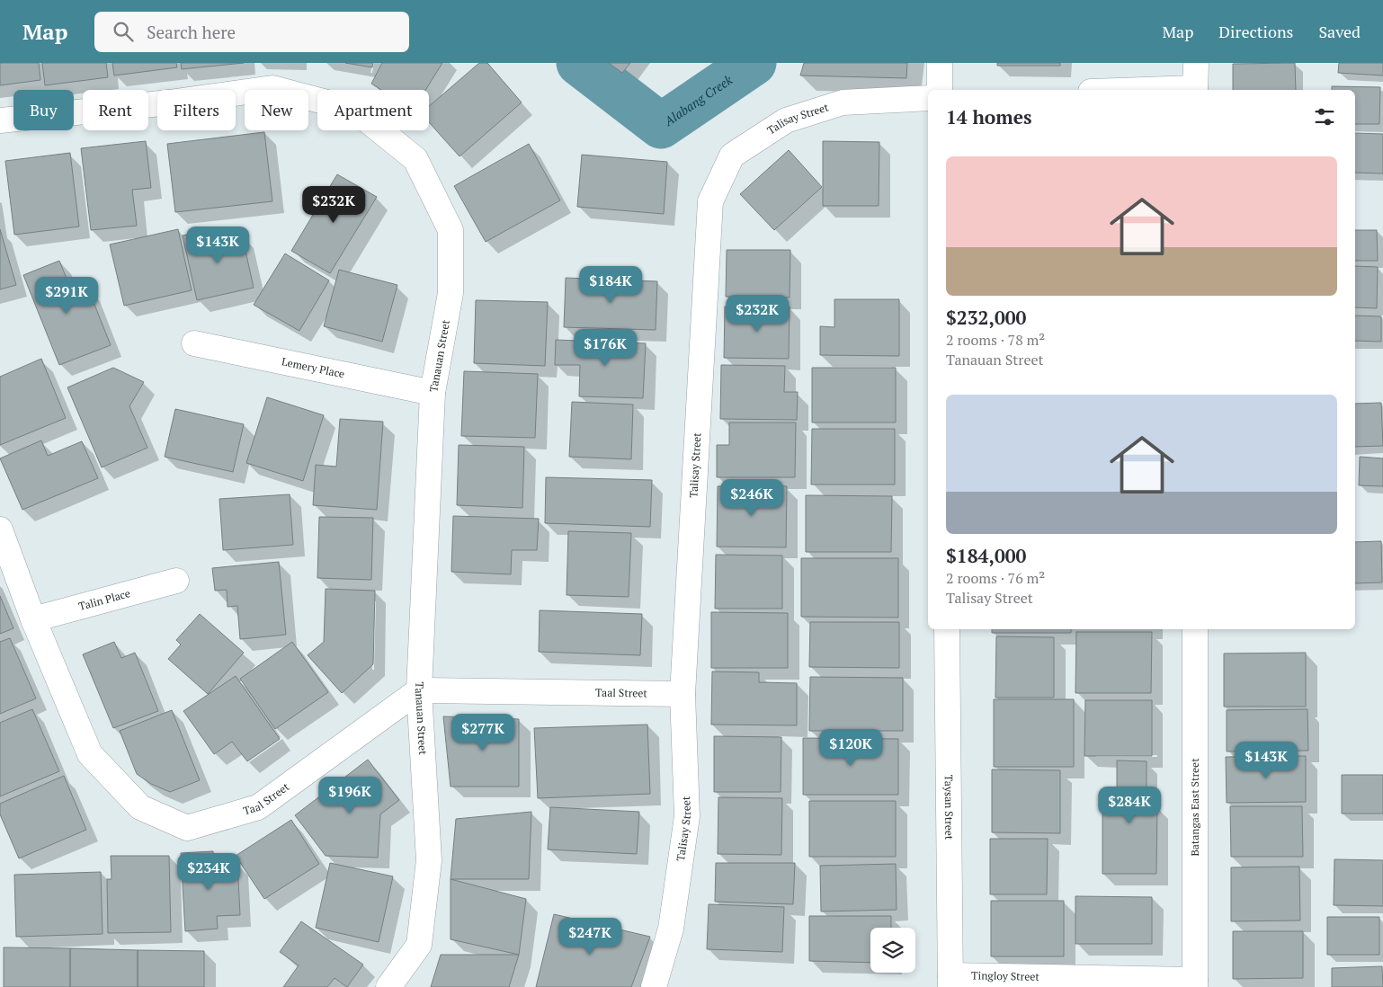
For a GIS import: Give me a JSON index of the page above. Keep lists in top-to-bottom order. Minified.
{"streets":{"street":["Talisay Street","Tanauan Street","Lemery Place","Talin Place","Taal Street","Taysan Street","Batangas East Street","Tingloy Street"]},"crossings":[["Talisay Street","Taal Street"],["Tanauan Street","Lemery Place"],["Tanauan Street","Taal Street"],["Talin Place","Taal Street"],["Taysan Street","Tingloy Street"],["Batangas East Street","Tingloy Street"]],"water":["Alabang Creek"],"page":{"header":"Map","search":"Search here","nav":["Map","Directions","Saved"],"chip":["Buy","Rent","Filters","New","Apartment"],"heading":"14 homes","list":[{"name":"$232,000","note":"2 rooms · 78 m² · Tanauan Street"},{"name":"$184,000","note":"2 rooms · 76 m² · Talisay Street"}],"price":["$232K","$143K","$184K","$291K","$232K","$176K","$246K","$277K","$120K","$143K","$196K","$284K","$234K","$247K"]}}
